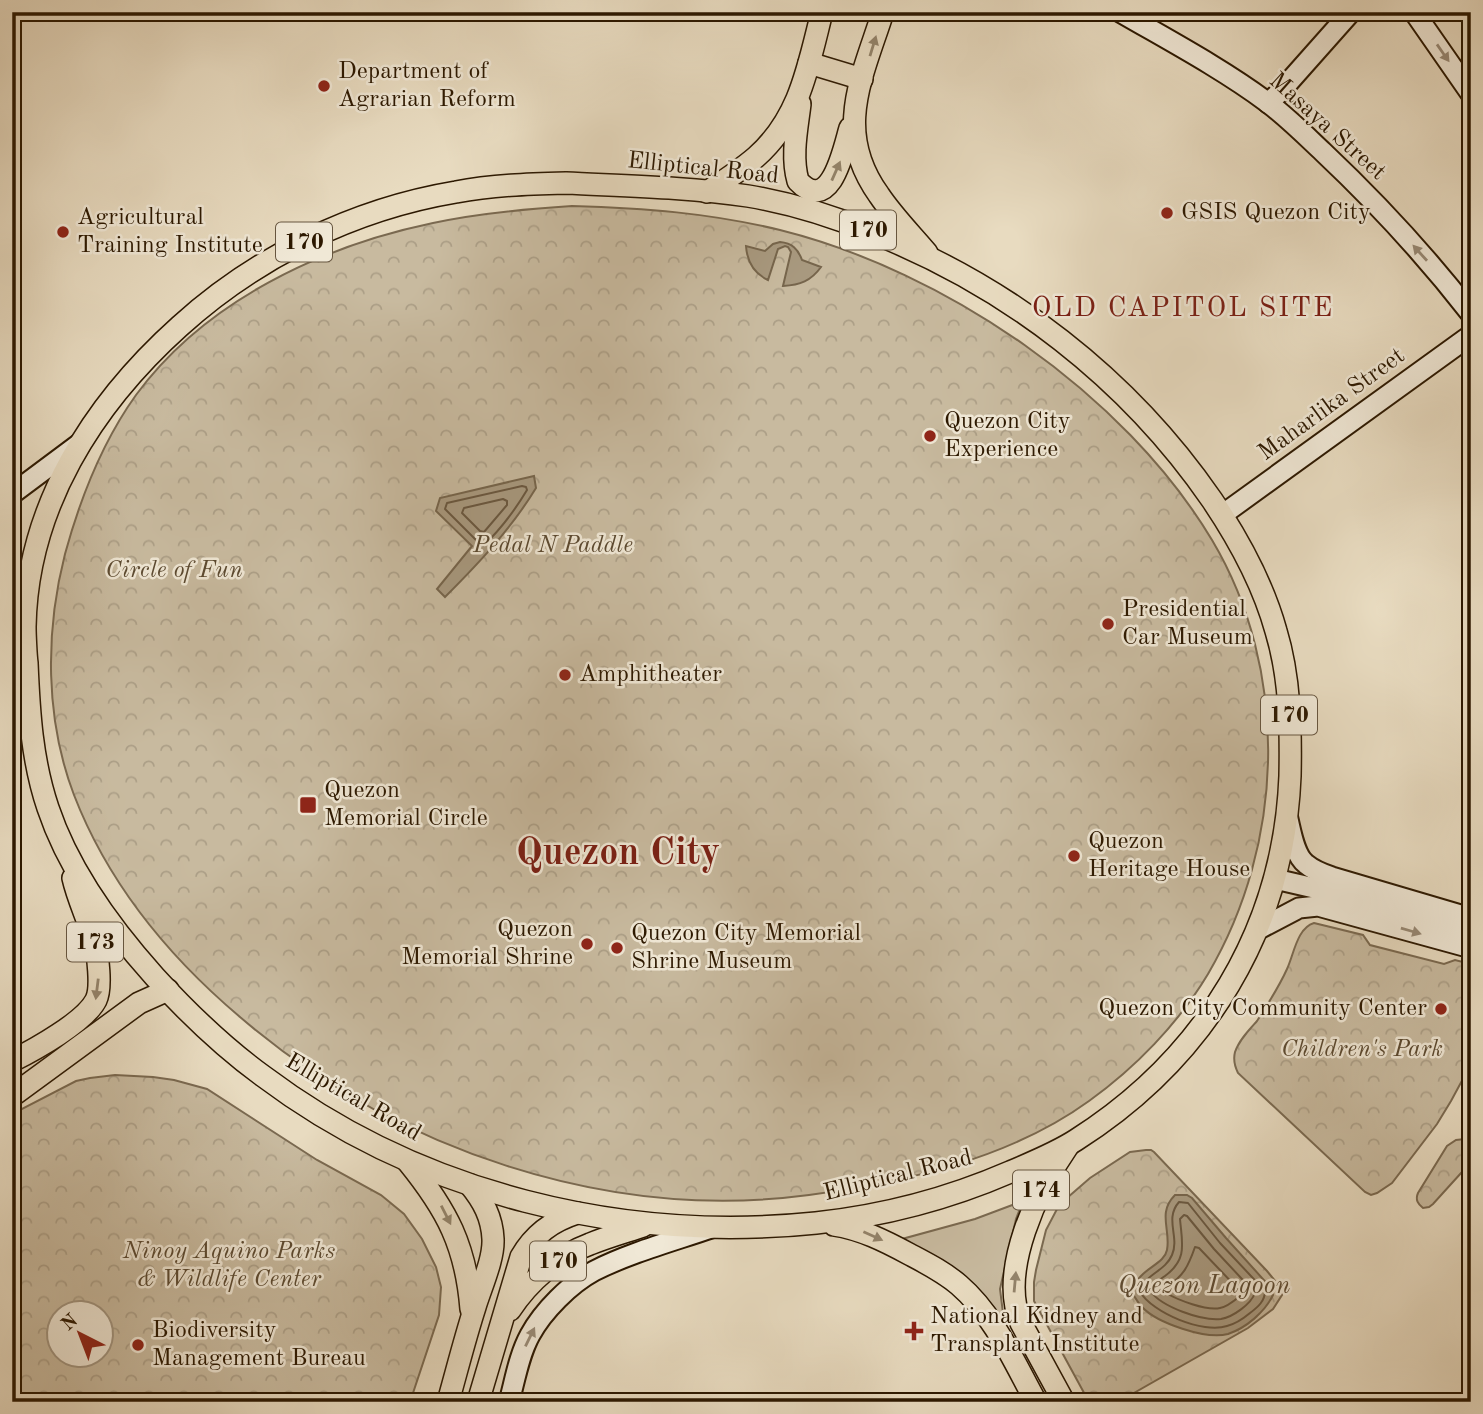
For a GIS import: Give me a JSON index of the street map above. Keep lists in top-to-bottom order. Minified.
{"streets":{"main road":["Elliptical Road","170","173","174"],"street":["Masaya Street","Maharlika Street"]},"crossings":[["Elliptical Road","170"],["Elliptical Road","Maharlika Street"],["Elliptical Road","173"],["Elliptical Road","174"]],"districts":["OLD CAPITOL SITE","Quezon City"],"water":["Quezon Lagoon"],"parks":["Pedal N Paddle","Circle of Fun","Children's Park","Ninoy Aquino Parks & Wildlife Center"],"places":{"other":["Department of Agrarian Reform","GSIS Quezon City","Agricultural Training Institute","Quezon City Experience","Presidential Car Museum","Amphitheater","Quezon Heritage House","Quezon Memorial Shrine","Quezon City Memorial Shrine Museum","Quezon City Community Center","Biodiversity Management Bureau"],"transit":["Quezon Memorial Circle"],"health":["National Kidney and Transplant Institute"]},"north":"top left"}
